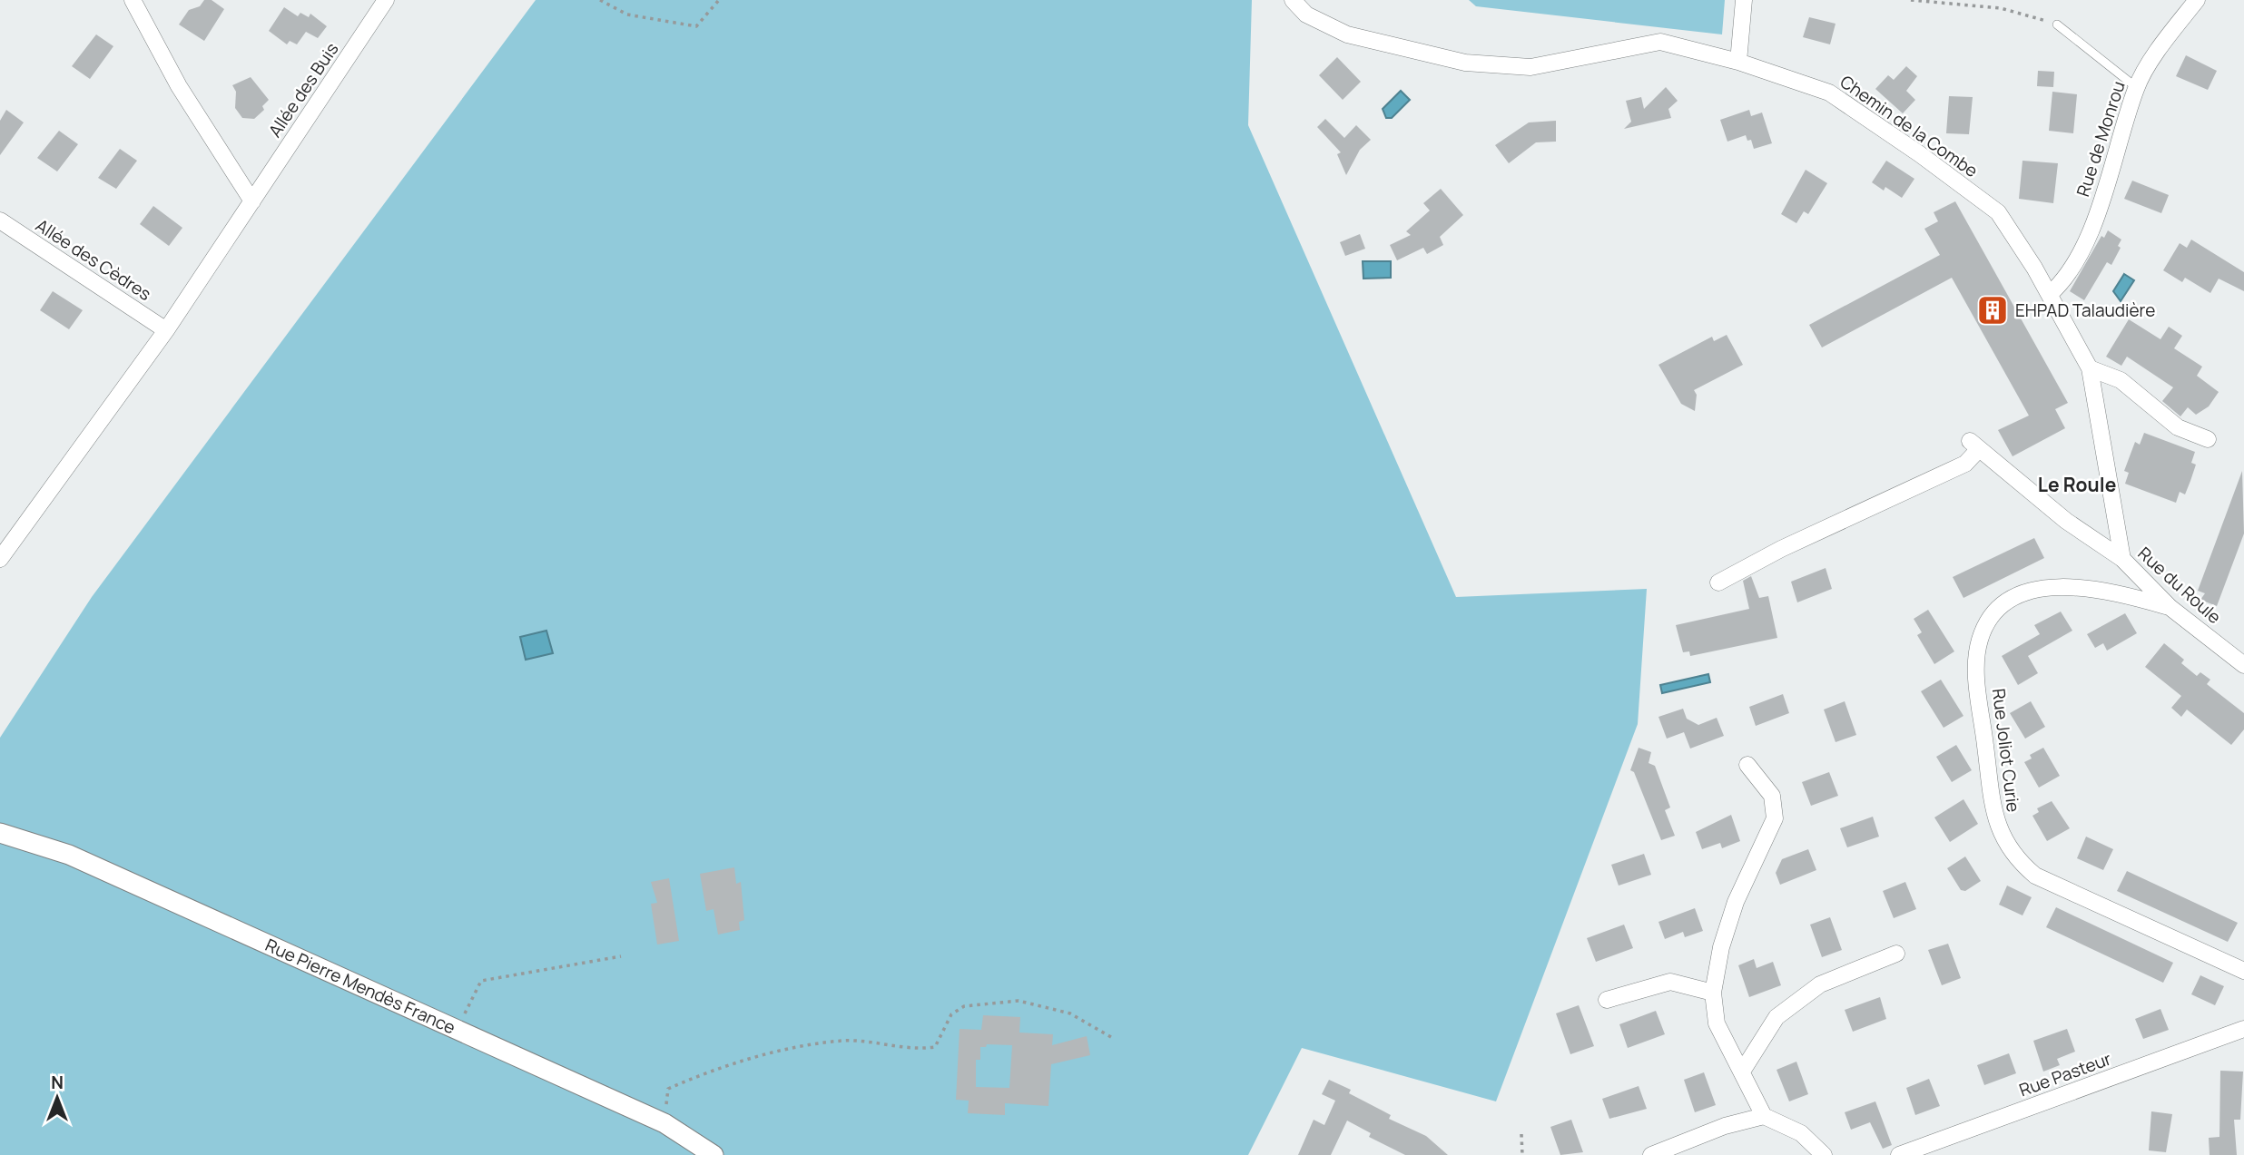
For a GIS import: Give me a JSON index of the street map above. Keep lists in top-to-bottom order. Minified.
{"streets":{"street":["Allée des Buis","Chemin de la Combe","Rue de Monrou","Allée des Cèdres","Rue du Roule","Rue Joliot Curie","Rue Pierre Mendès France","Rue Pasteur"]},"crossings":[["Allée des Buis","Allée des Cèdres"],["Chemin de la Combe","Rue du Roule"],["Rue de Monrou","Rue du Roule"],["Rue du Roule","Rue Joliot Curie"]],"districts":["Le Roule"],"places":{"building":["EHPAD Talaudière"]},"north":"top"}
